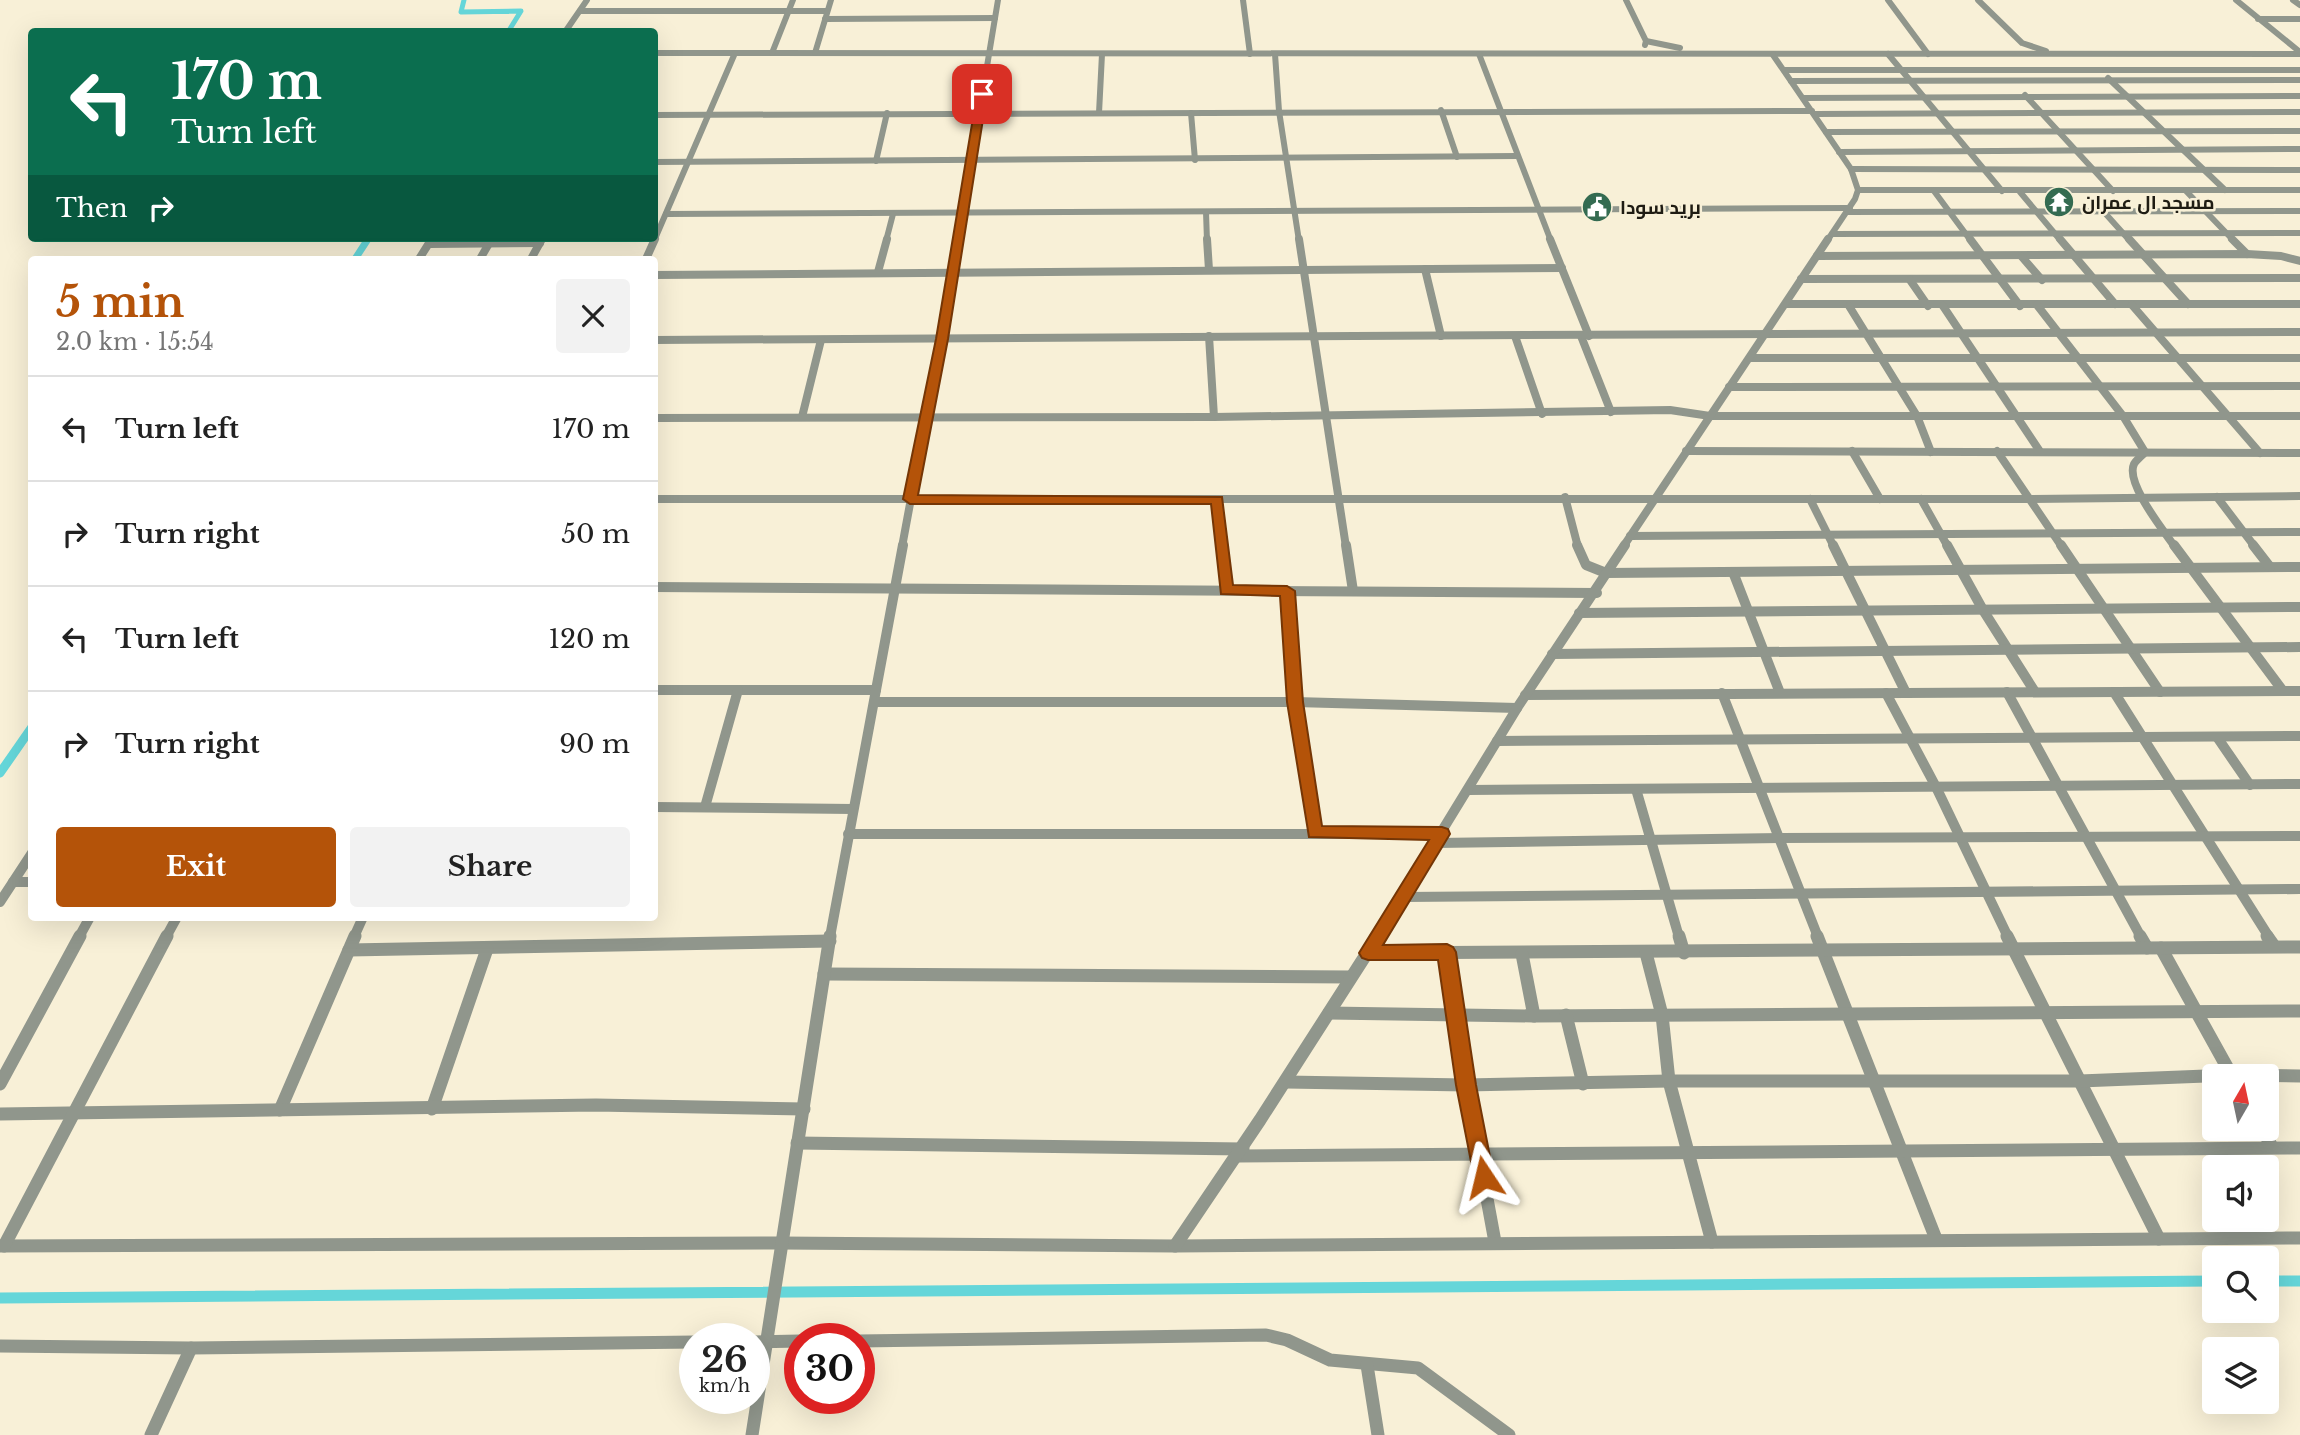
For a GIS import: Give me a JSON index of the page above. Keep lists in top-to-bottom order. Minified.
{"places":{"temple":["مسجد ال عمران"],"public building":["بريد سودا"]},"north":"top","page":{"turn":["170 m","Turn left"],"then":"Then","heading":["5 min","2.0 km · 15:54"],"list":[{"name":"Turn left","value":"170 m"},{"name":"Turn right","value":"50 m"},{"name":"Turn left","value":"120 m"},{"name":"Turn right","value":"90 m"}],"buttons":["Exit","Share"],"speed":"26 km/h","limit":"30"}}
